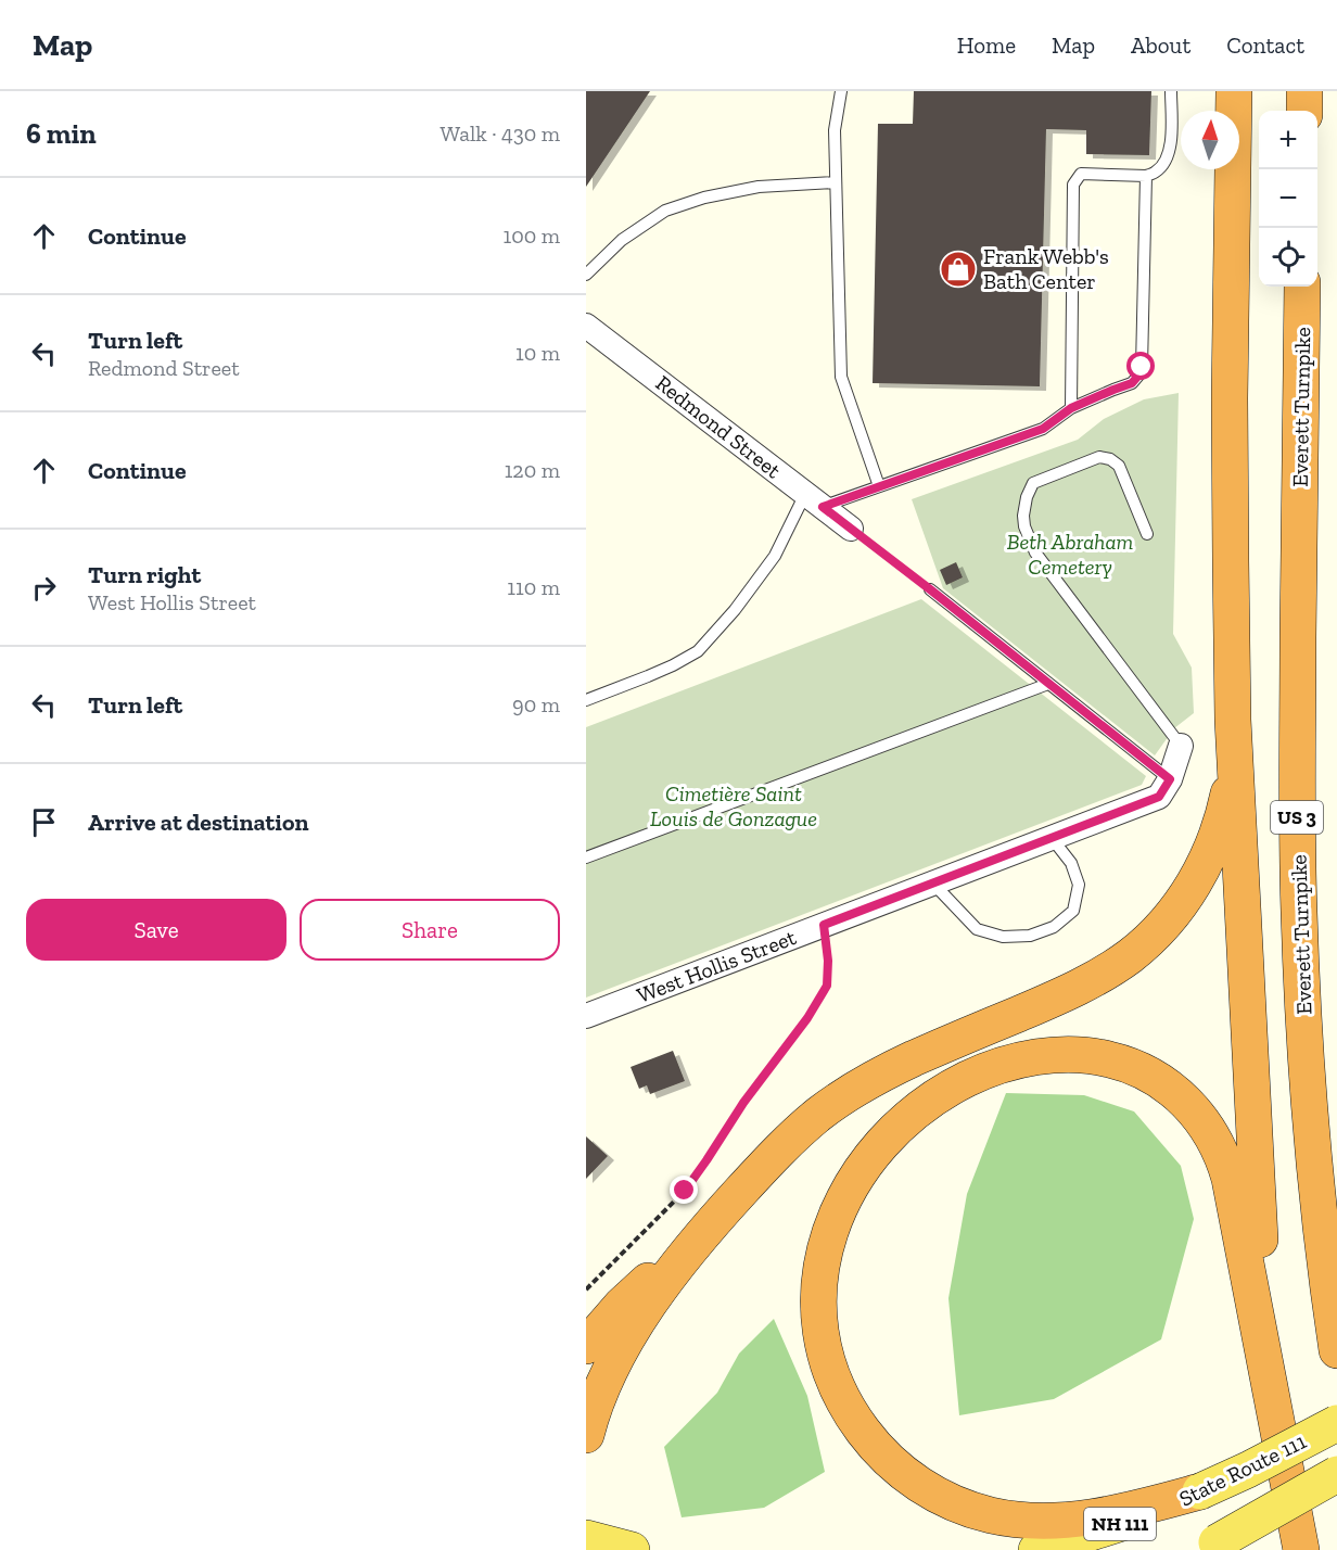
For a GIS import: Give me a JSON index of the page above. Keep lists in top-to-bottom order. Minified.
{"streets":{"highway":["Everett Turnpike","US 3"],"main road":["State Route 111","NH 111"],"street":["Redmond Street","West Hollis Street"]},"parks":["Beth Abraham Cemetery","Cimetière Saint Louis de Gonzague"],"places":{"shop":["Frank Webb's Bath Center"]},"north":"top","page":{"header":"Map","nav":["Home","Map","About","Contact"],"heading":["6 min","Walk · 430 m"],"map_buttons":["+","−"],"list":[["Continue","100 m"],["Turn left","Redmond Street","10 m"],["Continue","120 m"],["Turn right","West Hollis Street","110 m"],["Turn left","90 m"],"Arrive at destination"],"buttons":["Save","Share"]}}
